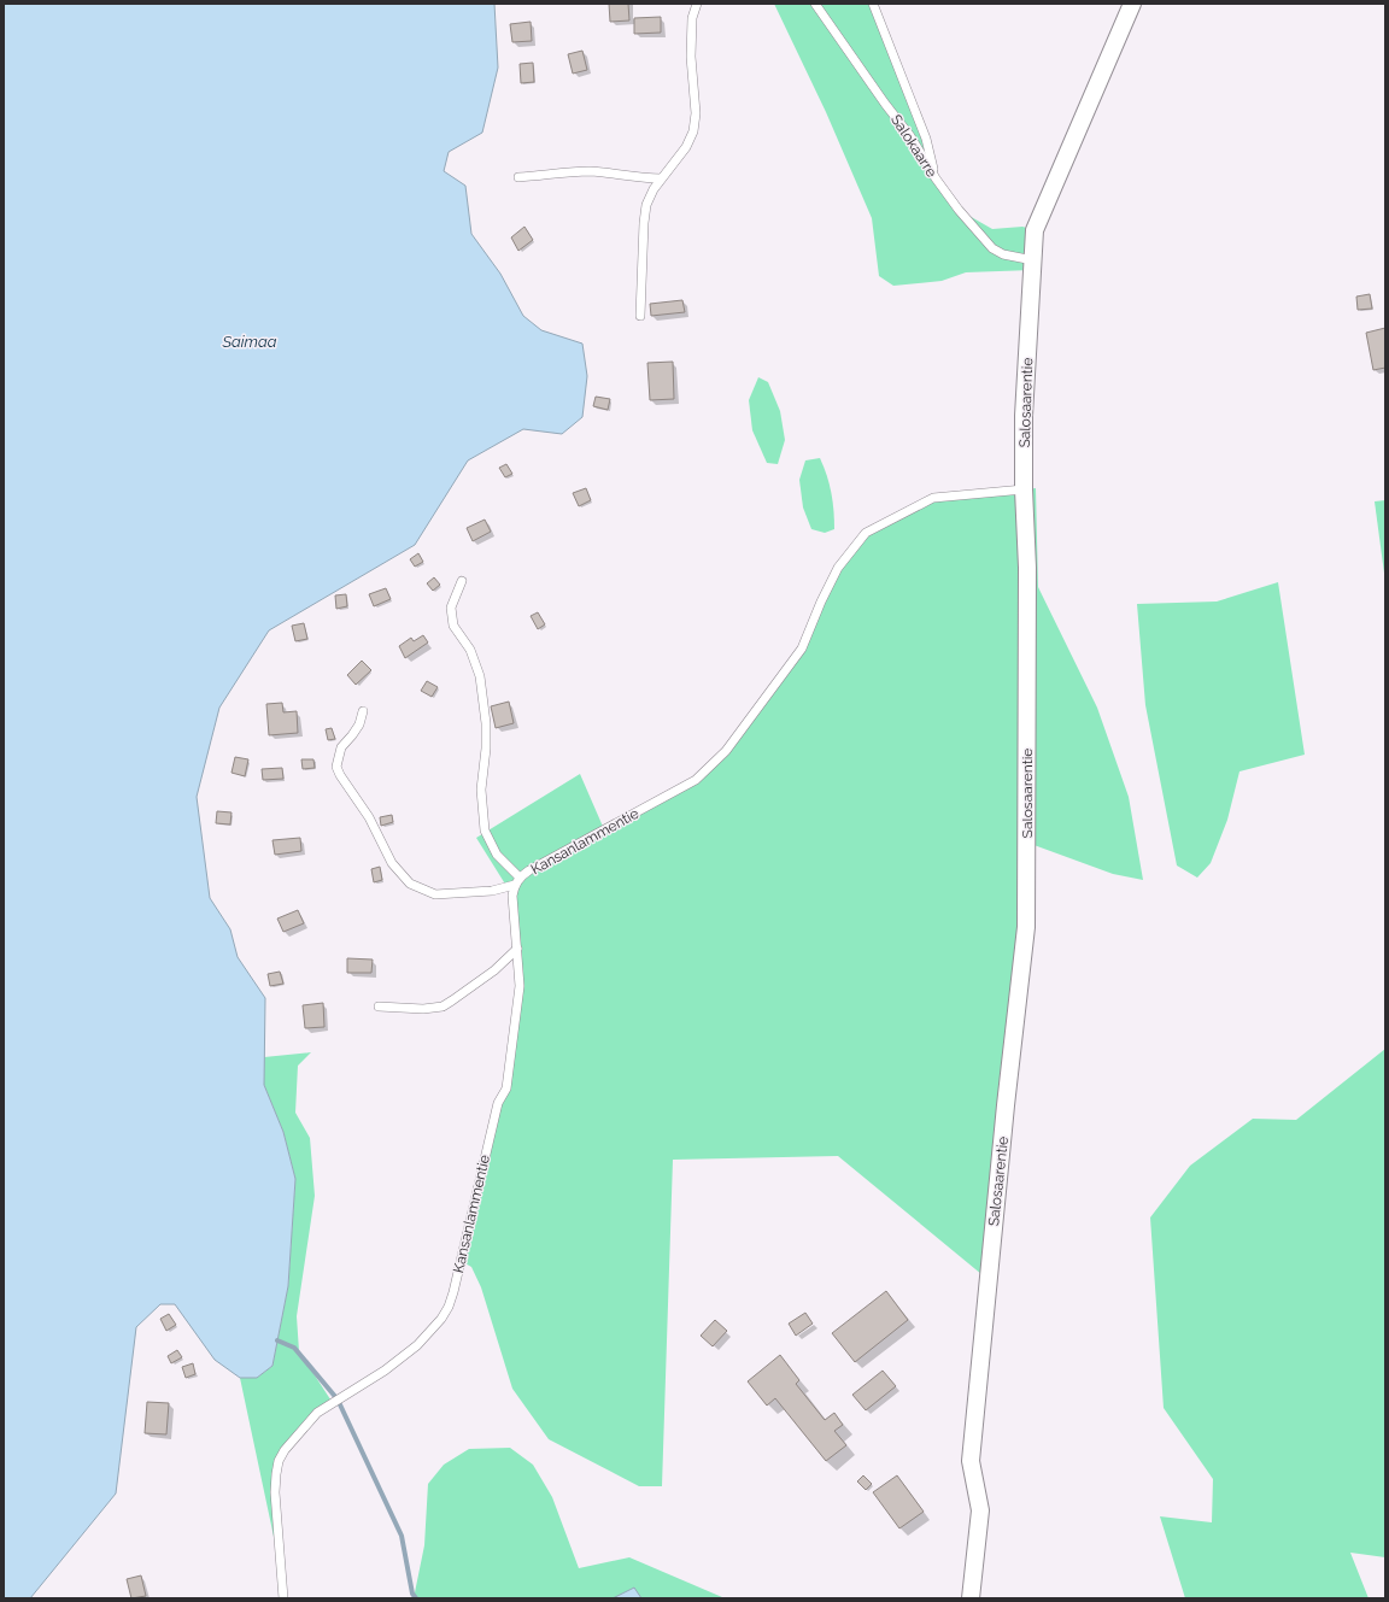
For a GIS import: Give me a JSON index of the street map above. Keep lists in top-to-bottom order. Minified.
{"streets":{"street":["Salosaarentie"],"lane":["Salokaarre","Kansanlammentie"]},"crossings":[["Salokaarre","Salosaarentie"],["Salosaarentie","Kansanlammentie"]],"water":["Saimaa"]}
